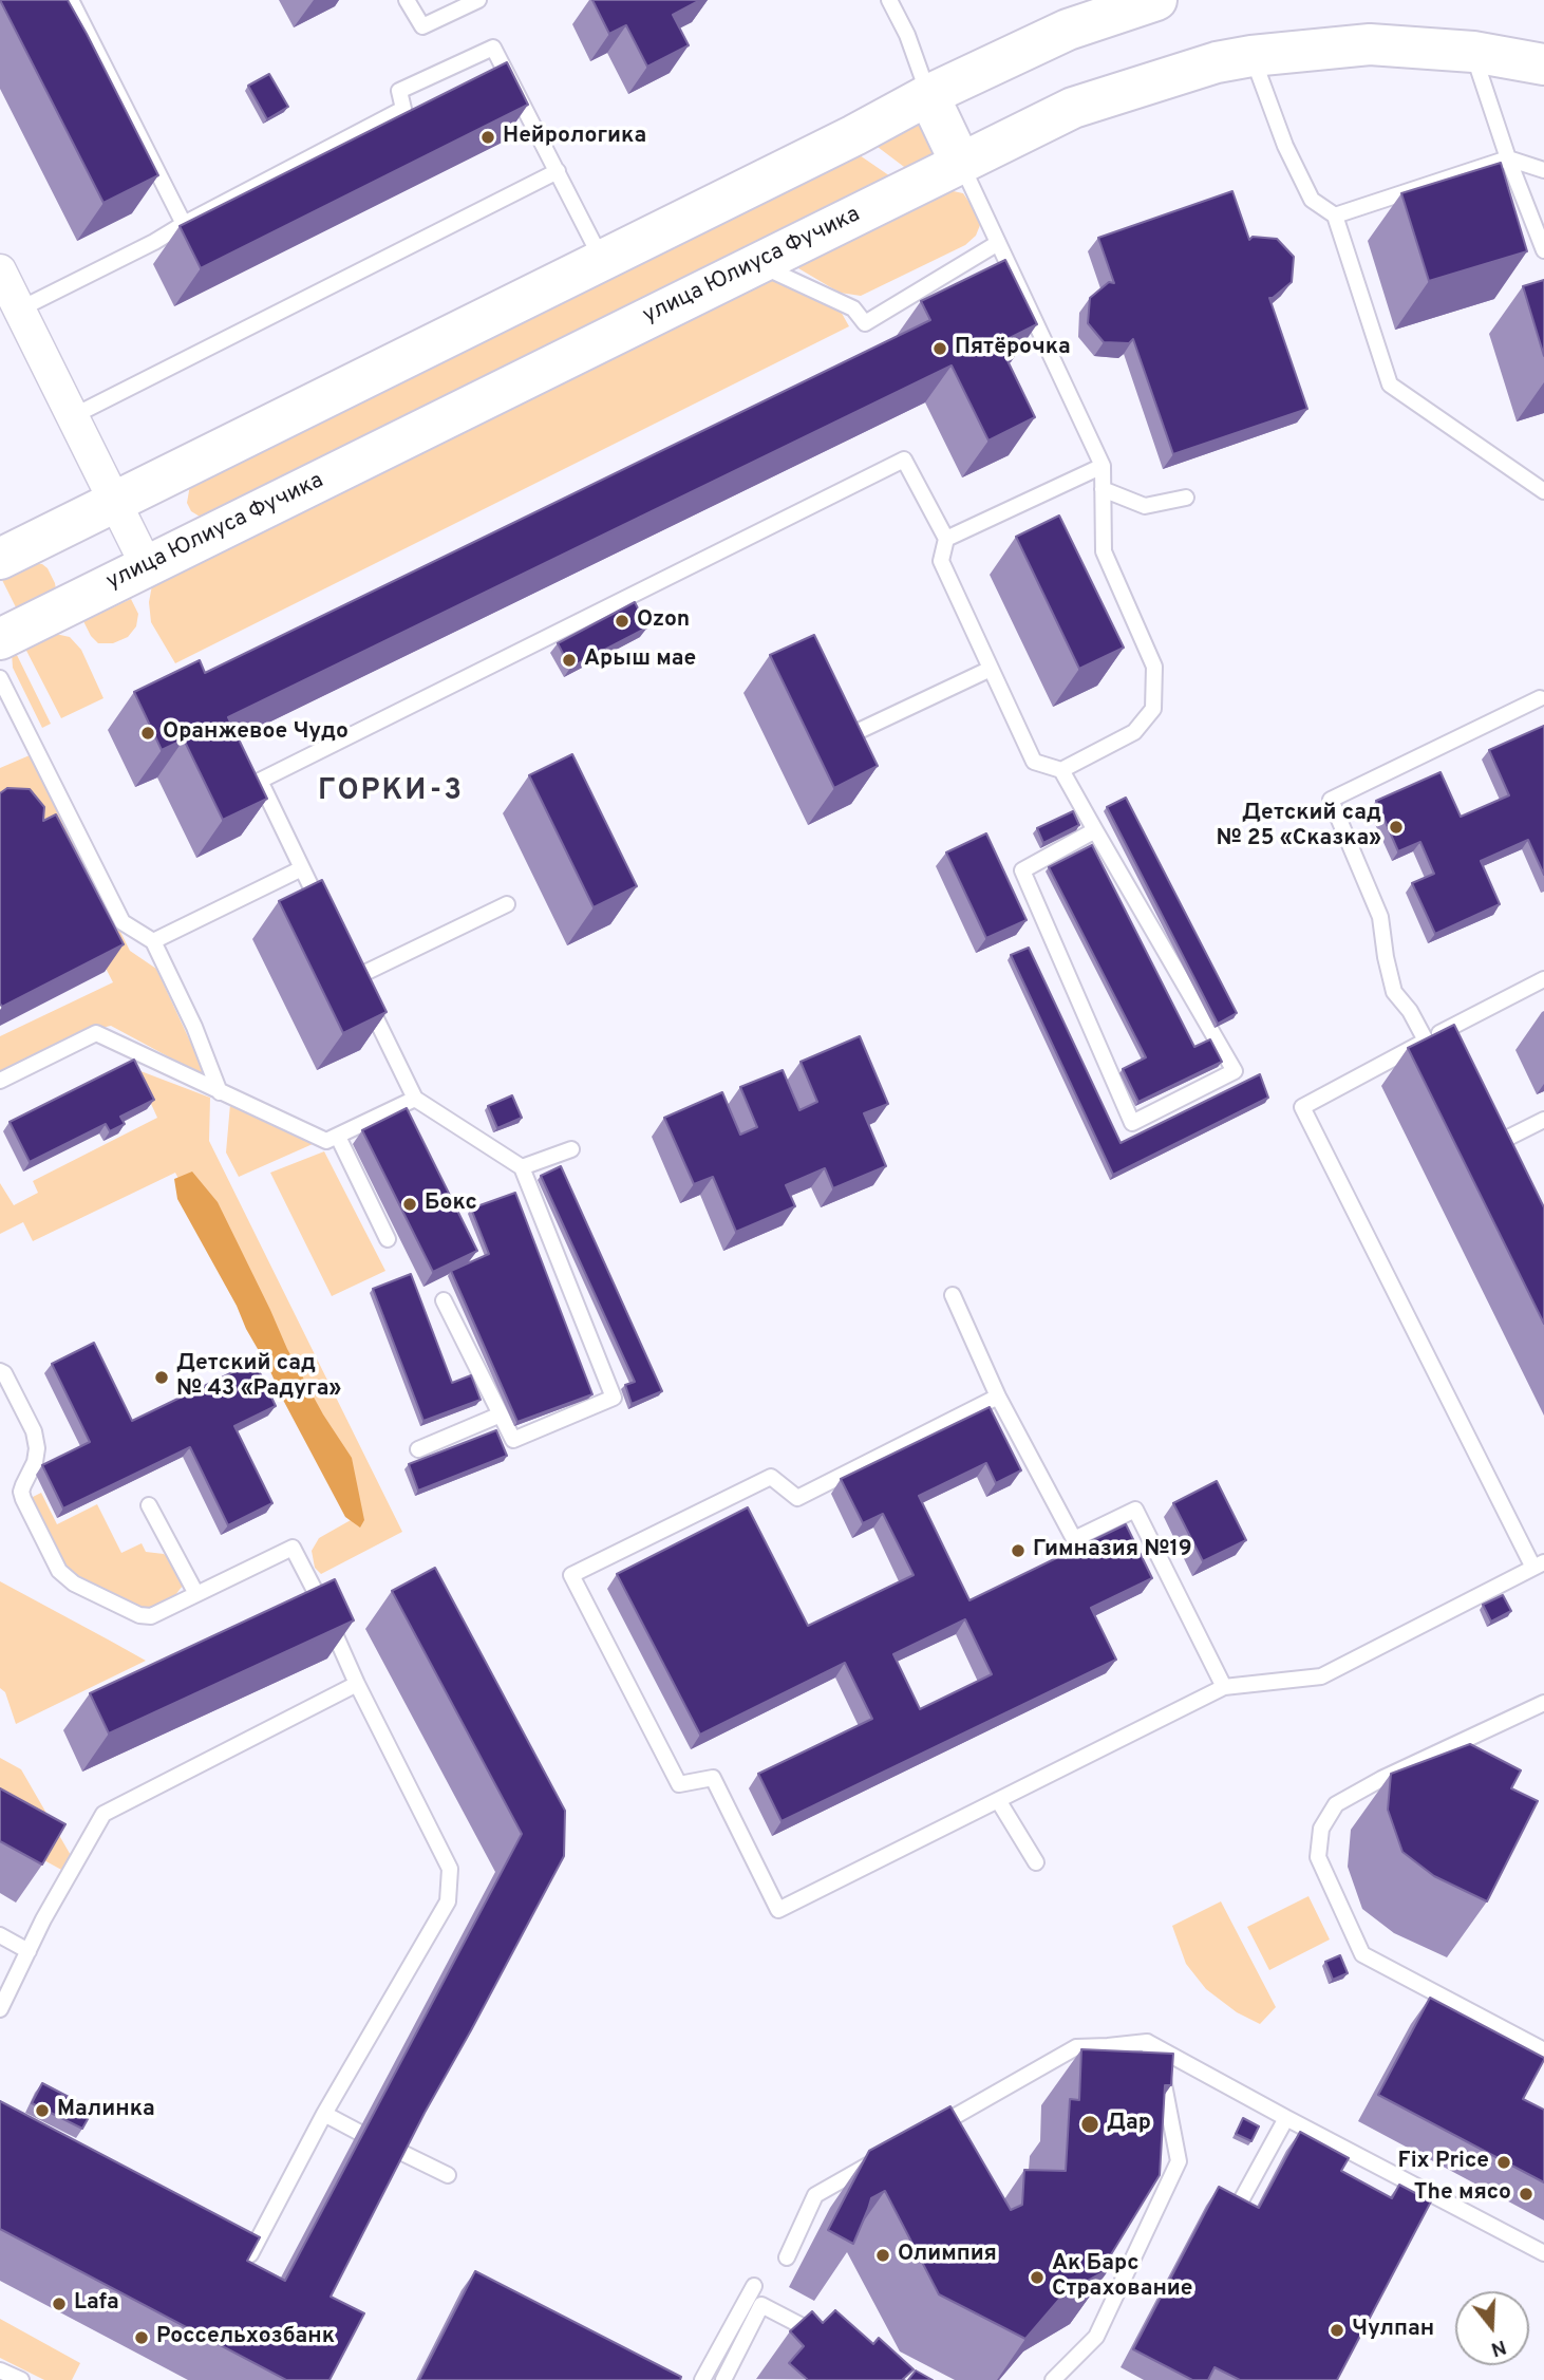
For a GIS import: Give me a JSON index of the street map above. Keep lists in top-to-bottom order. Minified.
{"streets":{"main road":["улица Юлиуса Фучика"]},"districts":["ГОРКИ-3"],"places":["Нейрологика","Пятёрочка","Ozon","Арыш мае","Оранжевое Чудо","Детский сад № 25 «Сказка»","Бокс","Детский сад № 43 «Радуга»","Гимназия №19","Малинка","Дар","Fix Price","The мясо","Олимпия","Ак Барс Страхование","Lafa","Чулпан","Россельхозбанк"],"north":"bottom"}
